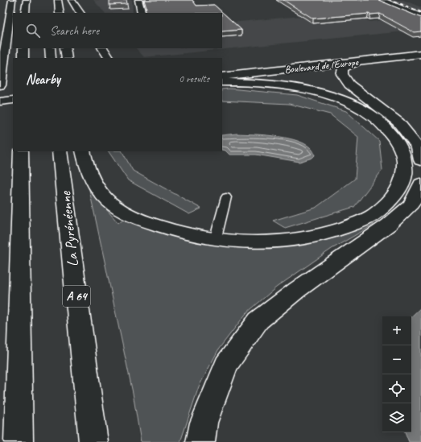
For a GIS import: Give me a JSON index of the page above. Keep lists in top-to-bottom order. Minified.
{"streets":{"main road":["Boulevard de l'Europe","La Pyrénéenne","A 64"]},"page":{"search":"Search here","heading":["Nearby","0 results"],"map_buttons":["+","−"]}}
